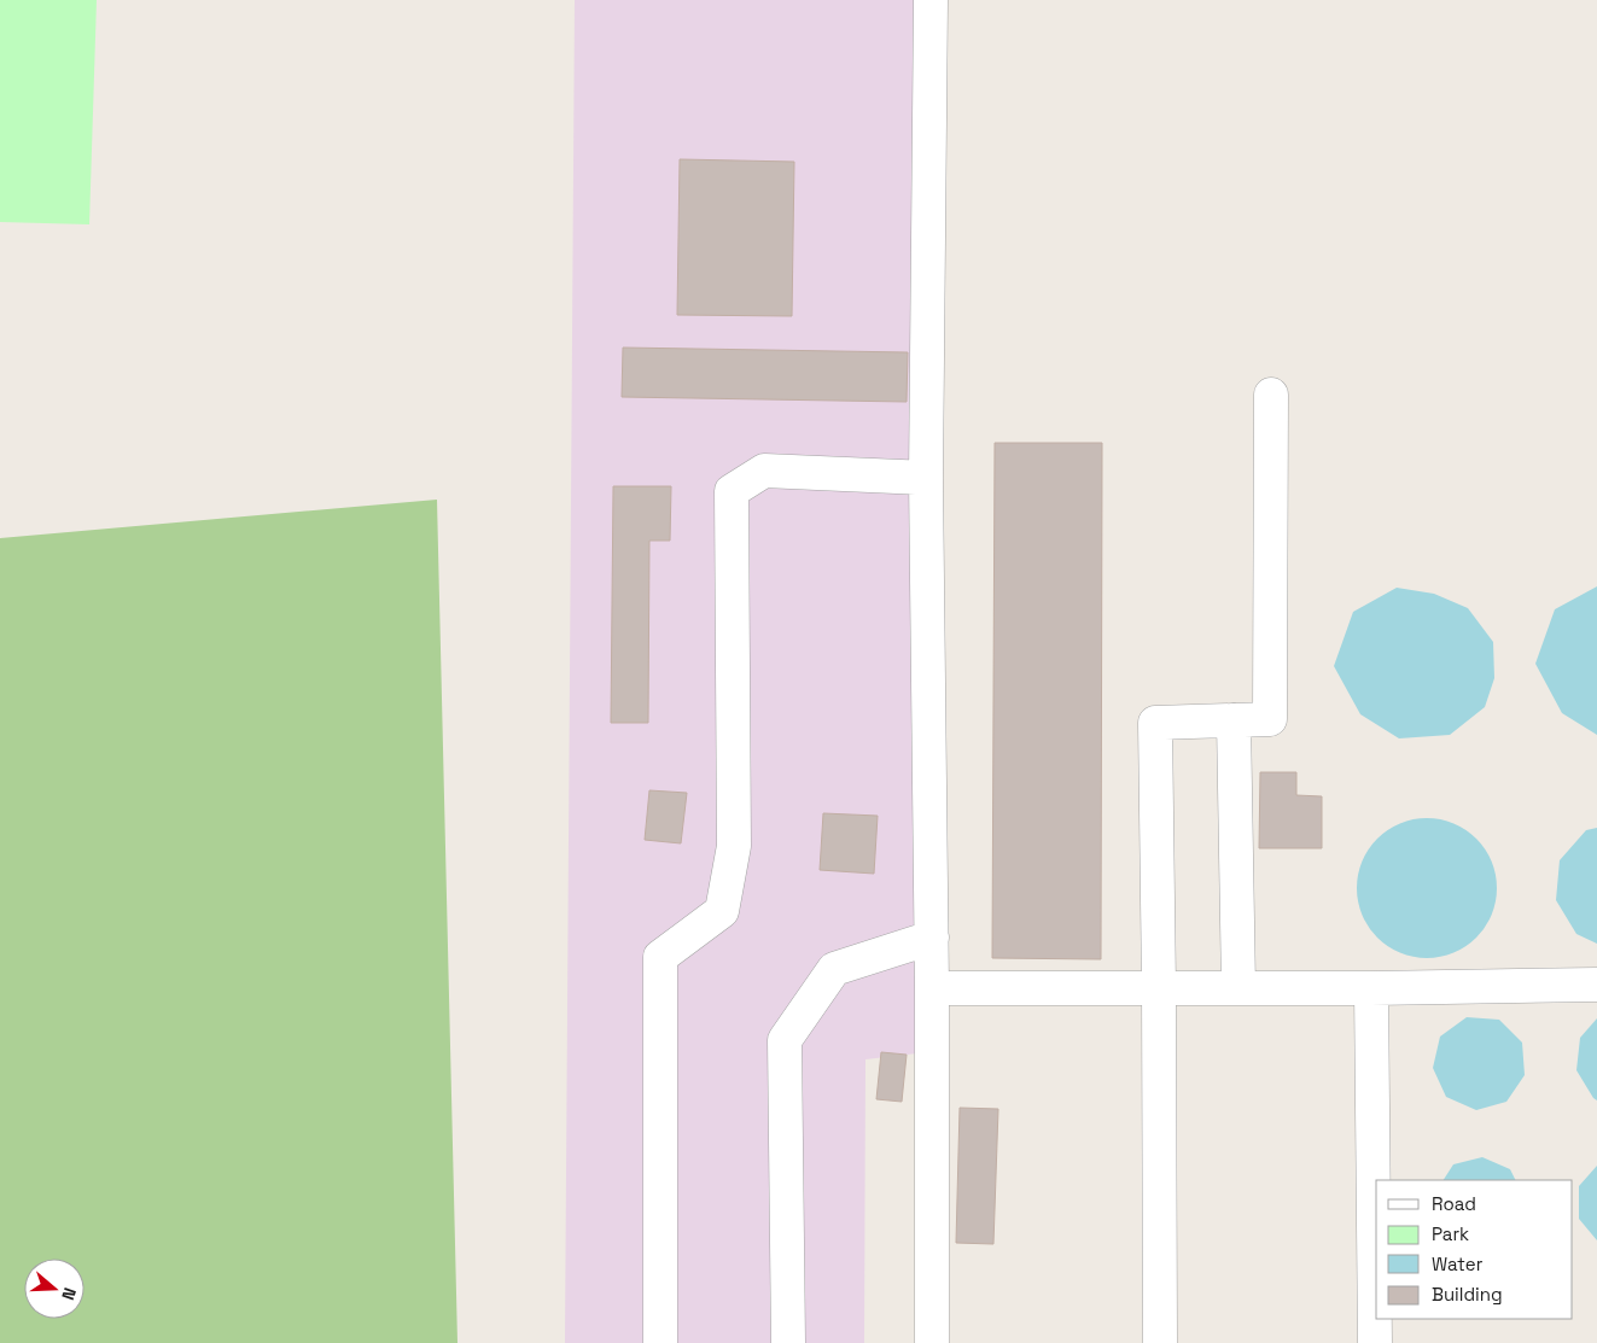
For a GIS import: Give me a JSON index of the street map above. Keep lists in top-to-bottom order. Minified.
{"legend":["Road","Park","Water","Building"],"north":"right"}
